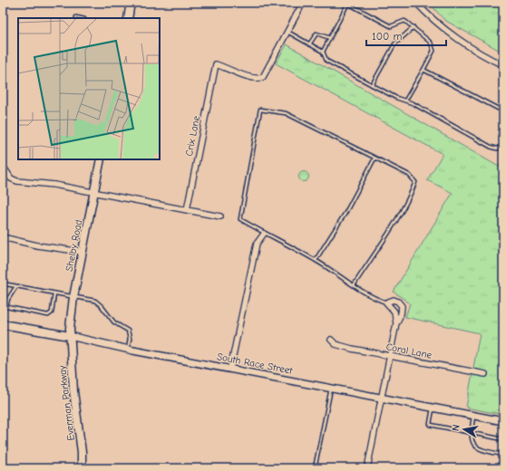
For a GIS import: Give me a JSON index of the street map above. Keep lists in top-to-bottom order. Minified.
{"streets":{"main road":["Shelby Road","South Race Street","Everman Parkway"],"street":["Crix Lane","Coral Lane"]},"crossings":[["Shelby Road","South Race Street"],["Shelby Road","Everman Parkway"],["South Race Street","Everman Parkway"]],"scale_bar":"100 m","north":"left"}
